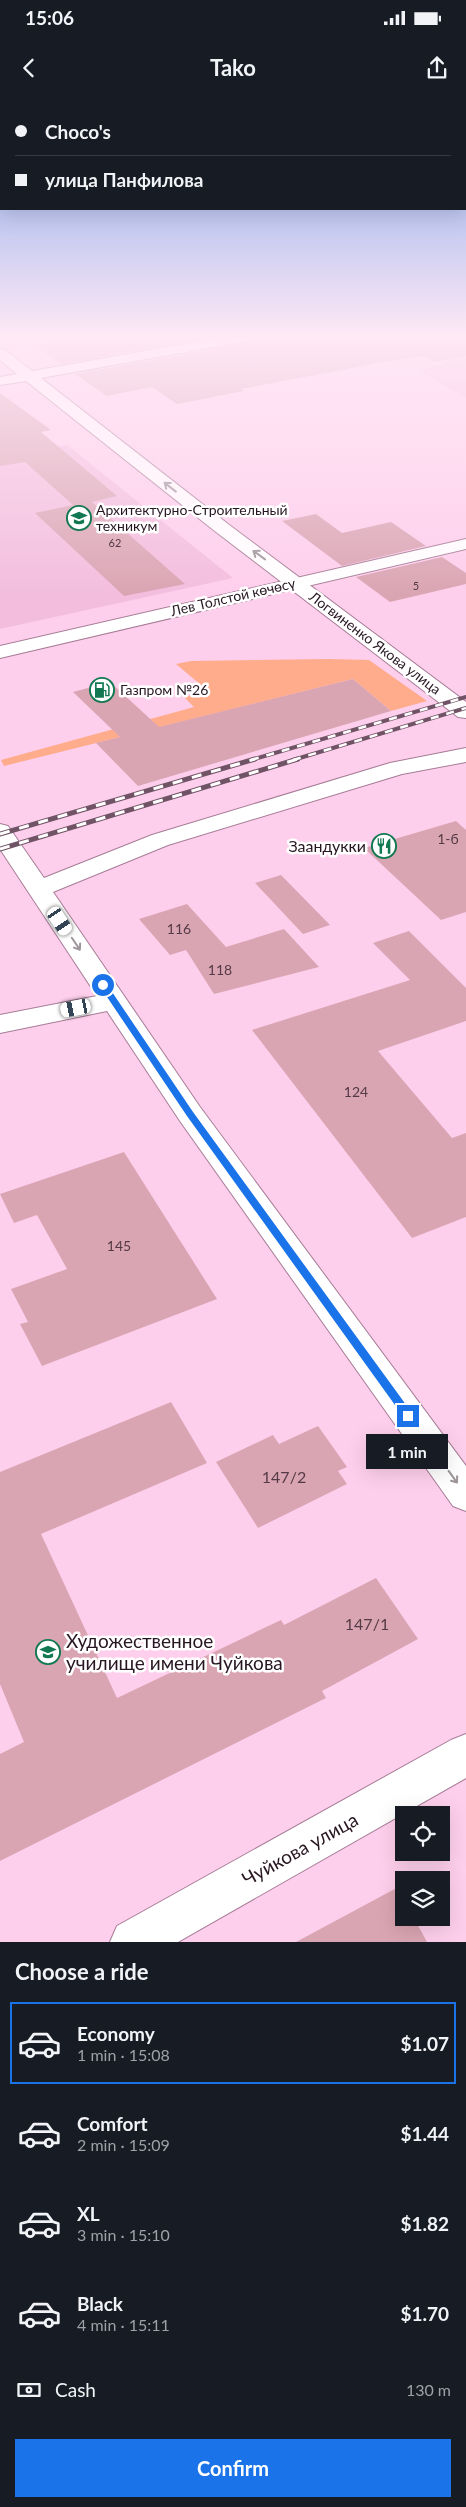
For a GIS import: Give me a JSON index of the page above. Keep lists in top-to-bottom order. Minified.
{"streets":{"street":["Лев Толстой көчөсү","Логвиненко Якова улица","Чуйкова улица"]},"crossings":[["Лев Толстой көчөсү","Логвиненко Якова улица"]],"one_way":["Логвиненко Якова улица"],"places":{"school or university":["Архитектурно-Строительный техникум","Художественное училище имени Чуйкова"],"fuel station":["Газпром №26"],"restaurant":["Заандукки"]},"house_numbers":["62","5","1-б","116","118","124","145","147/2","147/1"],"page":{"status":"15:06","header":"Tako","banner":["Choco's","улица Панфилова"],"bubble":"1 min","heading":"Choose a ride","list":[{"name":"Economy","note":"1 min · 15:08","value":"$1.07"},{"name":"Comfort","note":"2 min · 15:09","value":"$1.44"},{"name":"XL","note":"3 min · 15:10","value":"$1.82"},{"name":"Black","note":"4 min · 15:11","value":"$1.70"}],"pay":["Cash","130 m"],"buttons":"Confirm"}}
